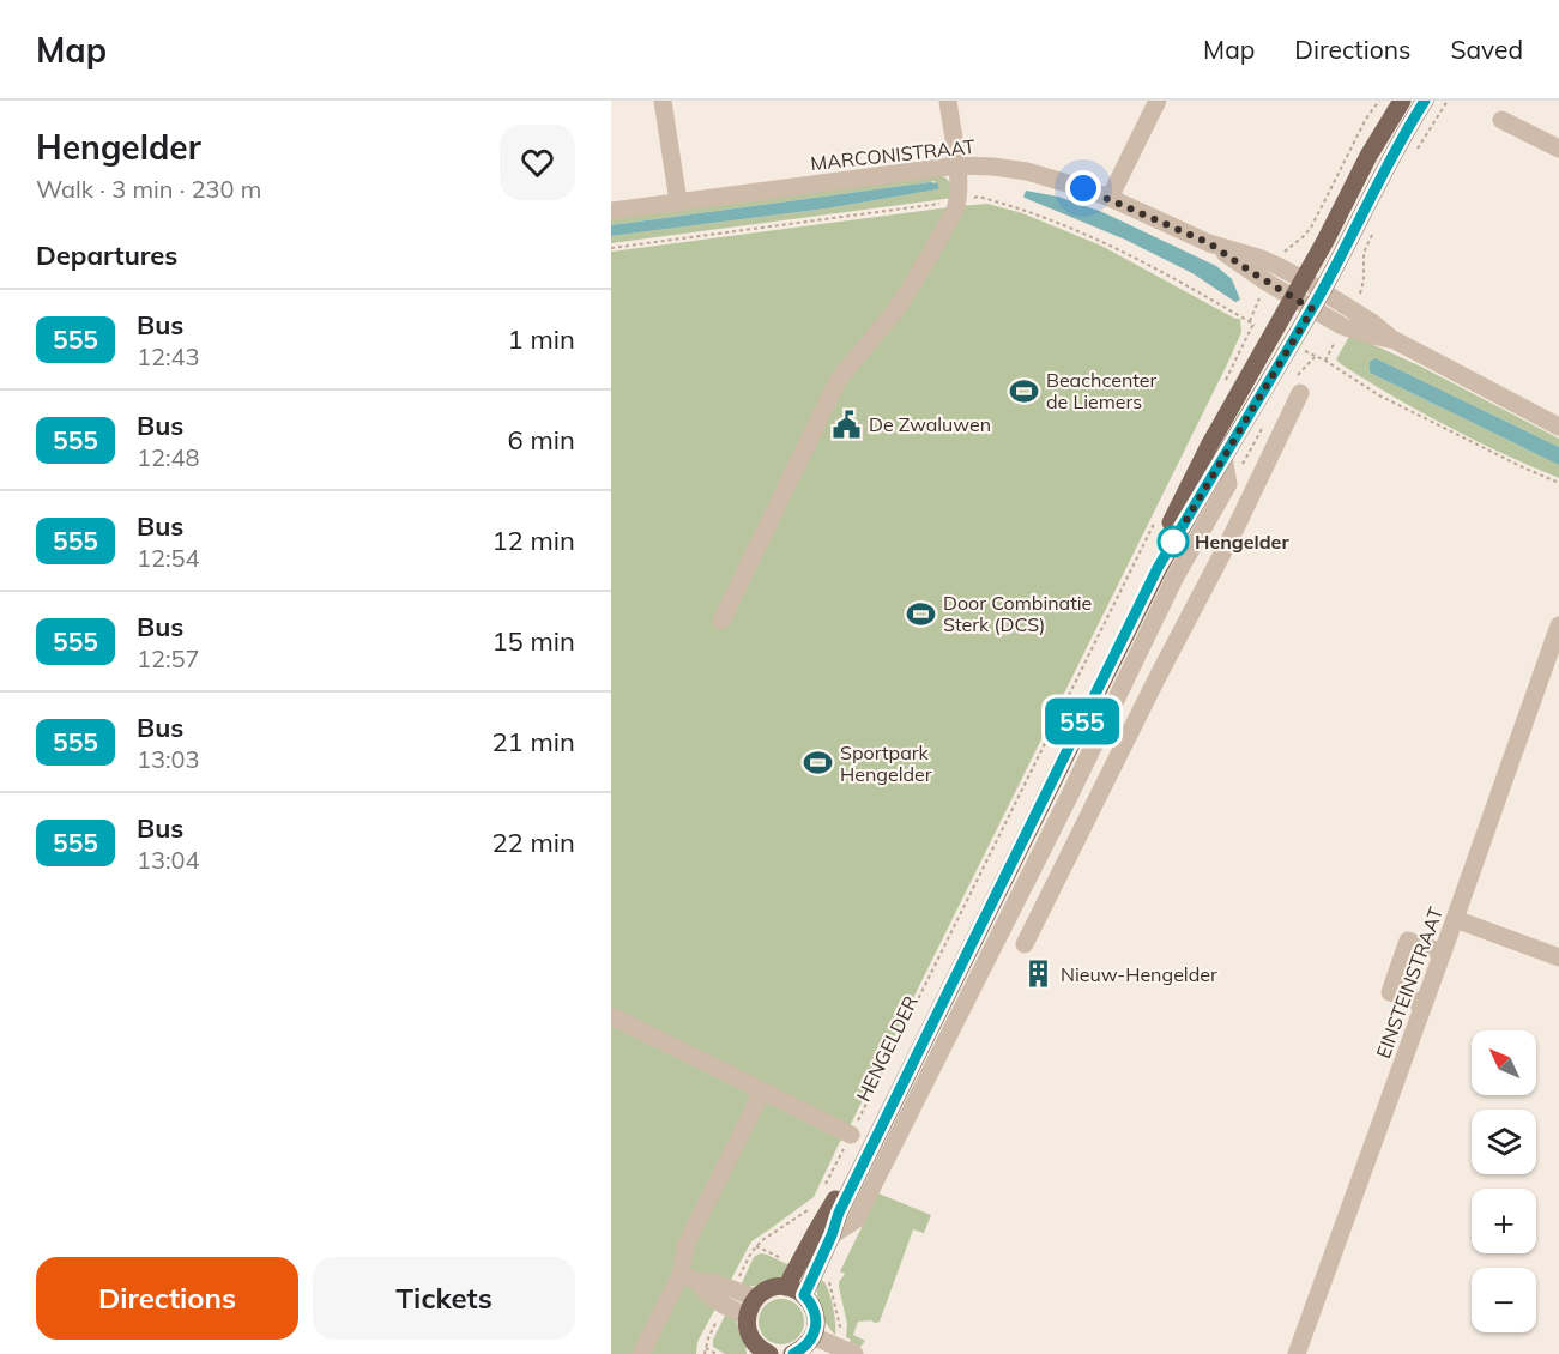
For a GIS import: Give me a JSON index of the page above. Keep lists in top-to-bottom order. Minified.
{"streets":{"main road":["HENGELDER"],"street":["MARCONISTRAAT","EINSTEINSTRAAT"]},"crossings":[["MARCONISTRAAT","HENGELDER"]],"places":{"sports":["Beachcenter de Liemers","Door Combinatie Sterk (DCS)","Sportpark Hengelder"],"public building":["De Zwaluwen"],"other":["Hengelder"],"building":["Nieuw-Hengelder"]},"lines":["bus line 555"],"north":"top left","page":{"header":"Map","nav":["Map","Directions","Saved"],"heading":[["Hengelder","Walk · 3 min · 230 m"],"Departures"],"on_map":"555","list":[{"mark":"555","name":"Bus","note":"12:43","value":"1 min"},{"mark":"555","name":"Bus","note":"12:48","value":"6 min"},{"mark":"555","name":"Bus","note":"12:54","value":"12 min"},{"mark":"555","name":"Bus","note":"12:57","value":"15 min"},{"mark":"555","name":"Bus","note":"13:03","value":"21 min"},{"mark":"555","name":"Bus","note":"13:04","value":"22 min"}],"map_buttons":["+","−"],"buttons":["Directions","Tickets"]}}
